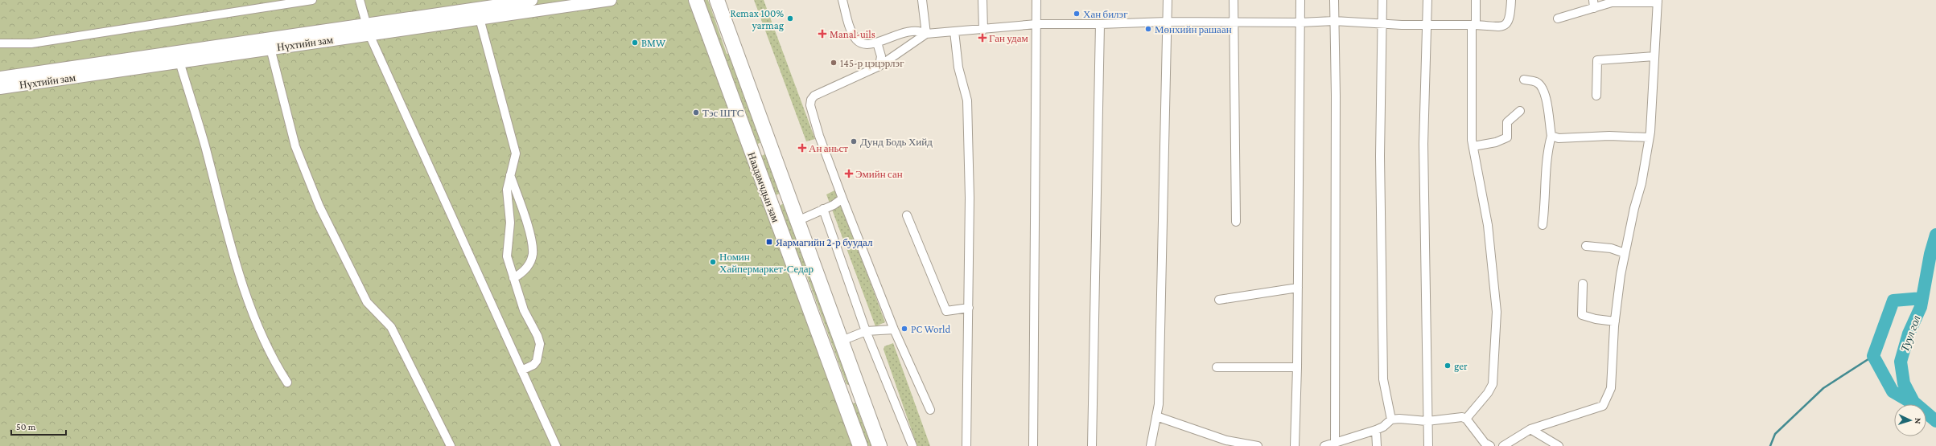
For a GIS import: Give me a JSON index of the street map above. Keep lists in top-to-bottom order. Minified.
{"streets":{"highway":["Наадамчдын зам"],"main road":["Нүхтийн зам"]},"water":["Туул гол"],"places":{"other":["Хан билэг","Remax 100% yarmag","Мөнхийн рашаан","BMW","145-р цэцэрлэг","Тэс ШТС","Дунд Бодь Хийд","Номин Хайпермаркет-Седар","PC World","ger"],"health":["Manal-uils","Ган удам","Ан аньст","Эмийн сан"],"transit":["Яармагийн 2-р буудал"]},"scale_bar":"50 m","north":"right"}
